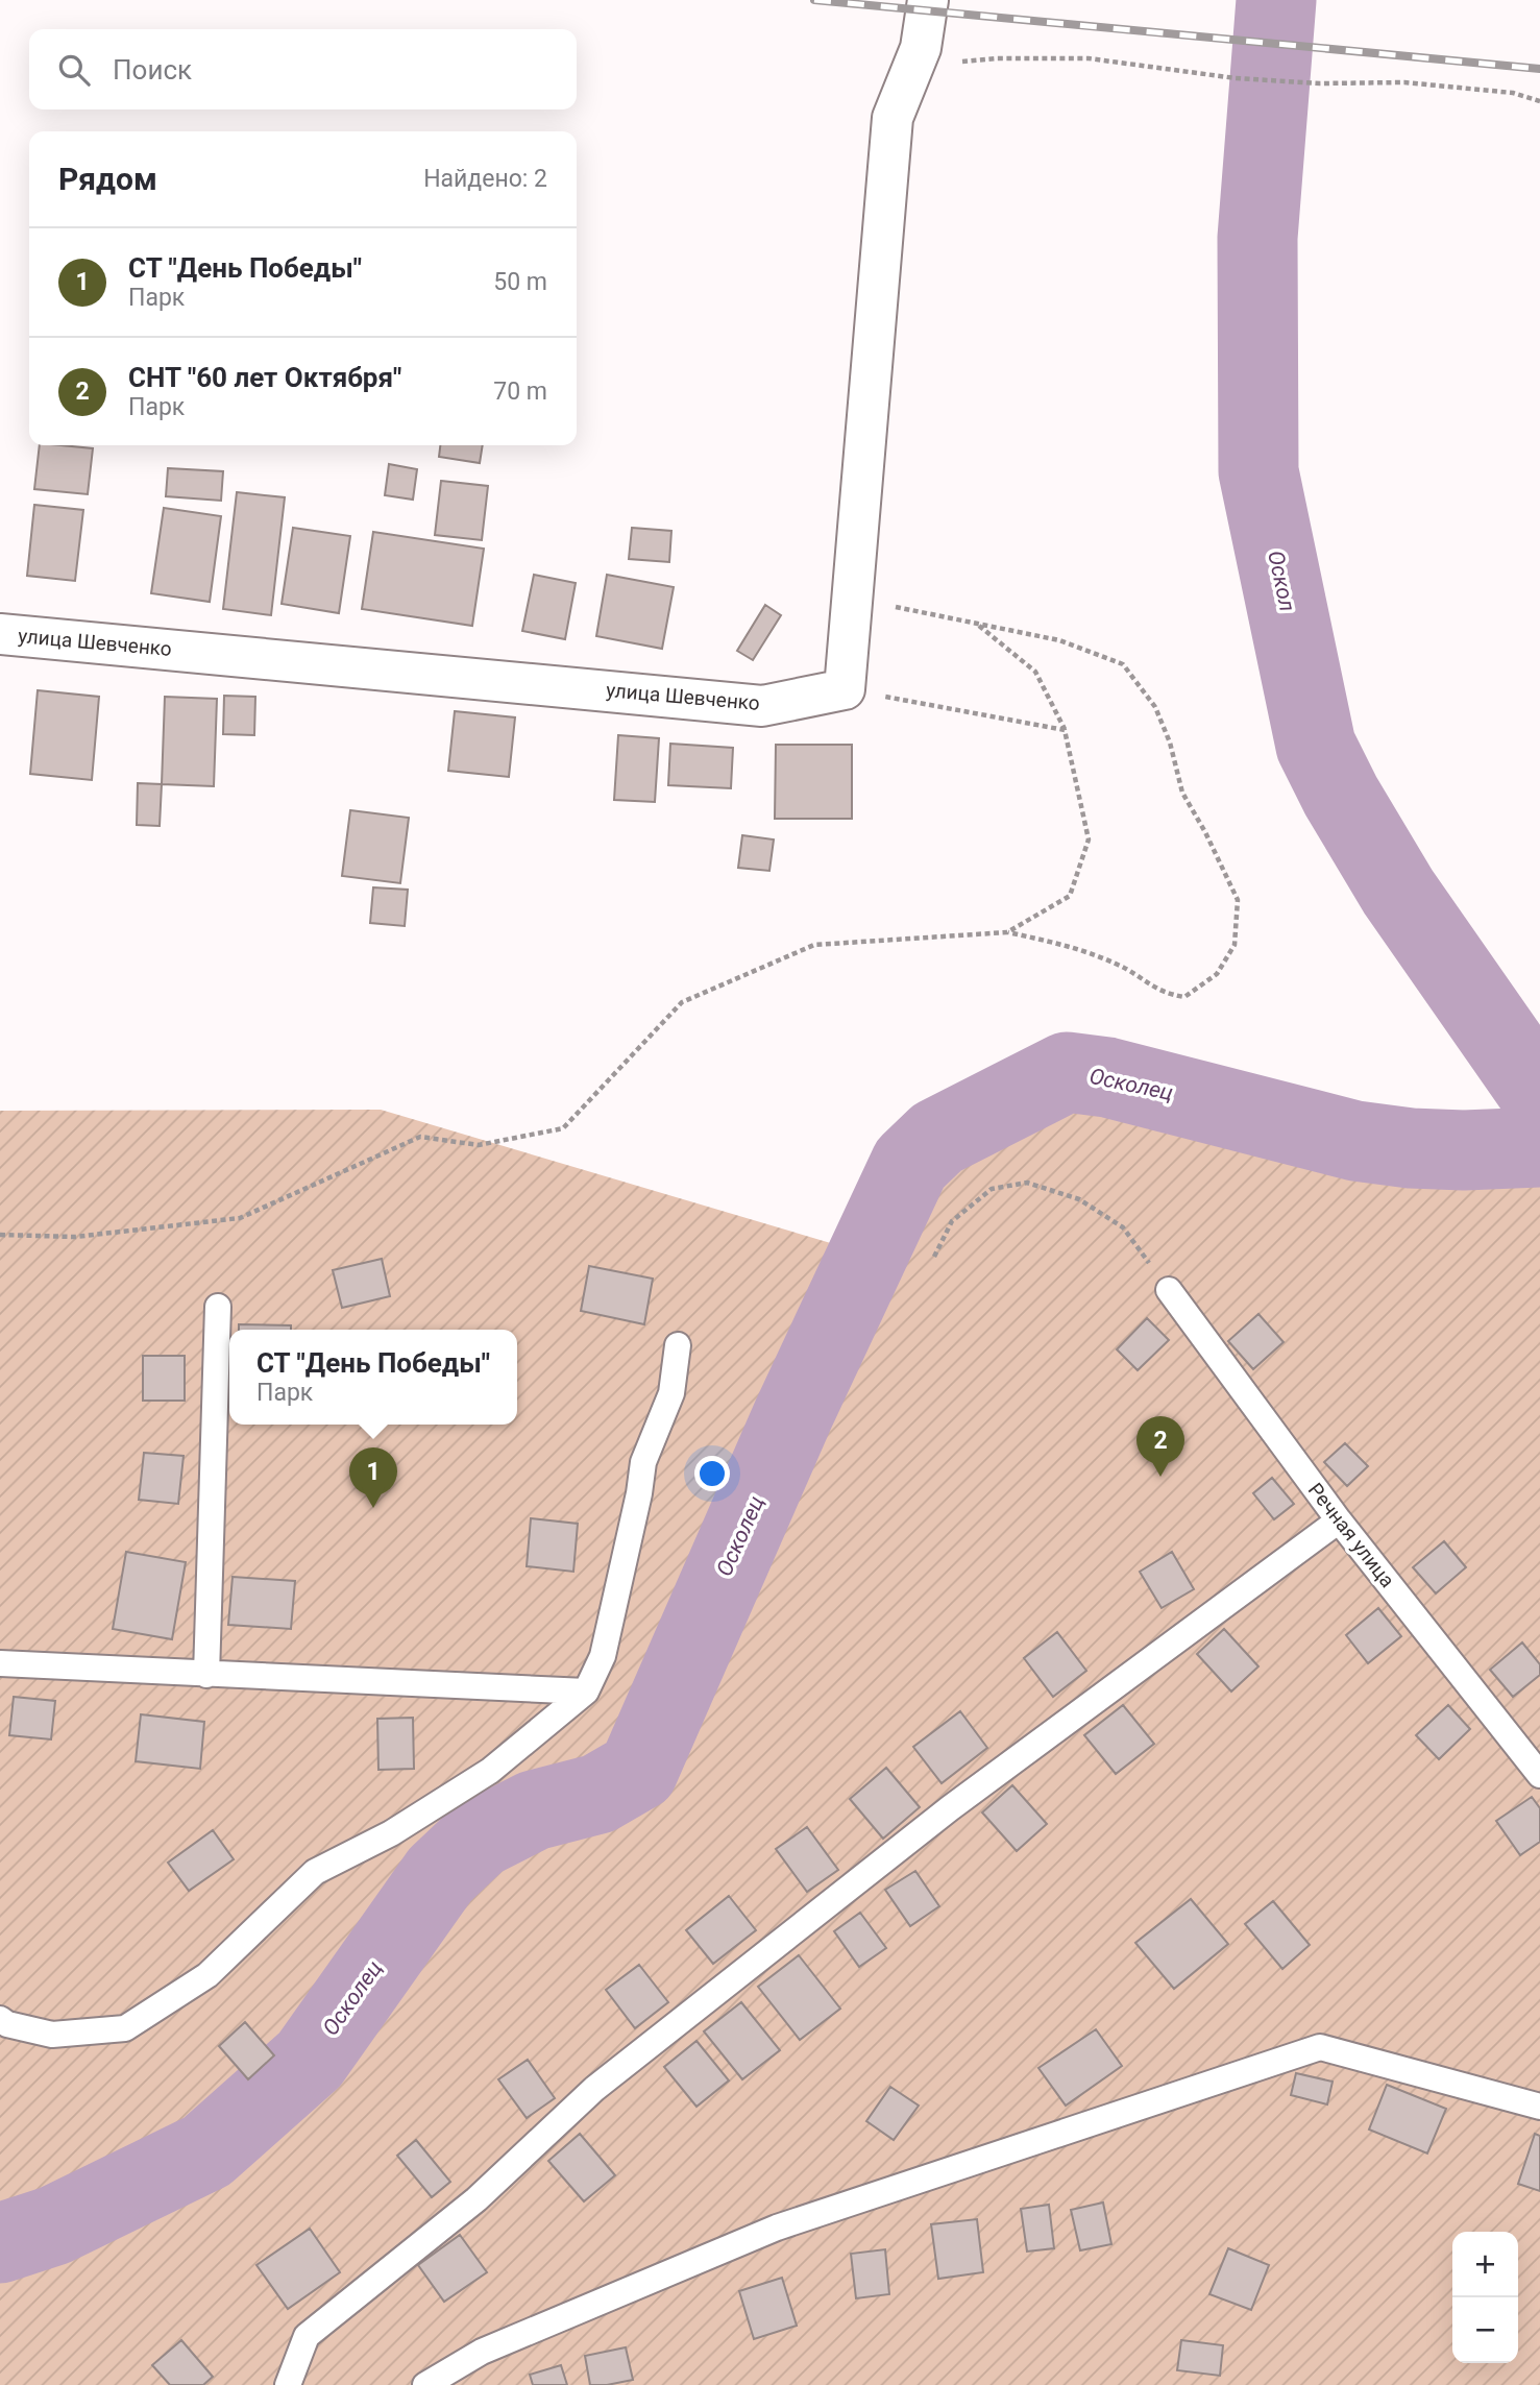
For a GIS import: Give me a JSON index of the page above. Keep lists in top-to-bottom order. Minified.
{"streets":{"street":["улица Шевченко"],"lane":["Речная улица"]},"water":["Оскол","Осколец"],"page":{"search":"Поиск","heading":["Рядом","Найдено: 2"],"list":[{"mark":"1","name":"СТ \"День Победы\"","note":"Парк","value":"50 m"},{"mark":"2","name":"СНТ \"60 лет Октября\"","note":"Парк","value":"70 m"}],"popup":["СТ \"День Победы\"","Парк"],"pins":["2","1"],"map_buttons":["+","−"]}}
